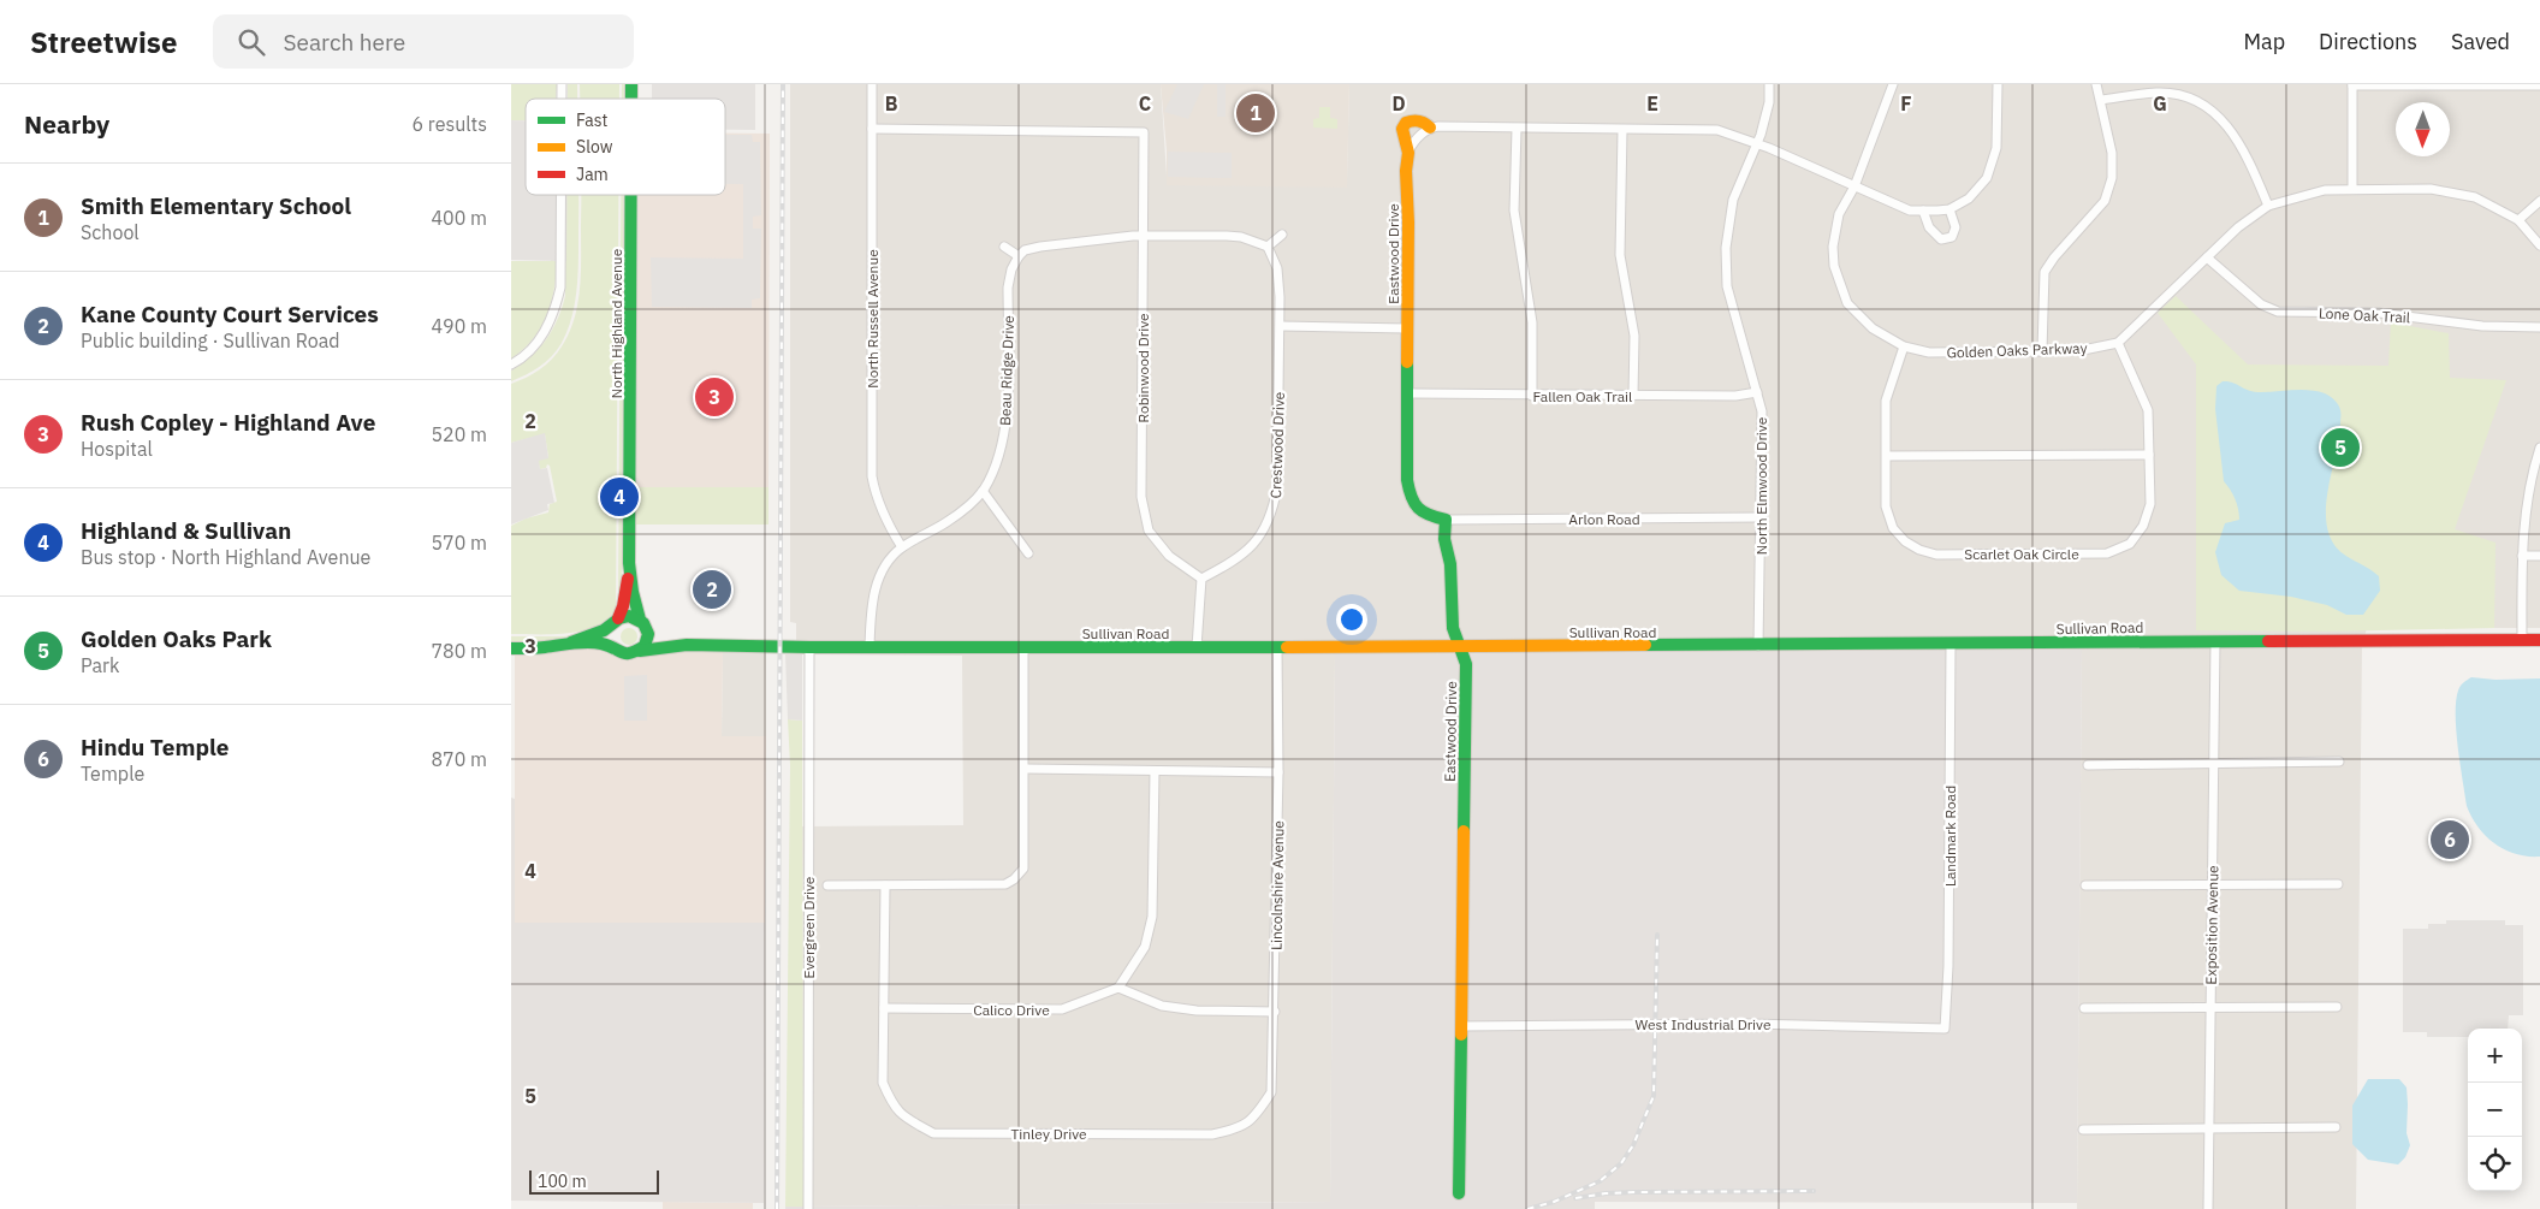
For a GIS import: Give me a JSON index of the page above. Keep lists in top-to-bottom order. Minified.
{"streets":{"street":["Eastwood Drive","Lone Oak Trail","North Russell Avenue","North Highland Avenue","Golden Oaks Parkway","Robinwood Drive","Beau Ridge Drive","Fallen Oak Trail","Crestwood Drive","North Elmwood Drive","Arlon Road","Scarlet Oak Circle","Sullivan Road","Landmark Road","Lincolnshire Avenue","Exposition Avenue","Evergreen Drive","Calico Drive","West Industrial Drive","Tinley Drive"]},"crossings":[["Eastwood Drive","Golden Oaks Parkway"],["Eastwood Drive","Fallen Oak Trail"],["Eastwood Drive","North Elmwood Drive"],["Eastwood Drive","Arlon Road"],["Eastwood Drive","Sullivan Road"],["Eastwood Drive","West Industrial Drive"],["North Russell Avenue","Robinwood Drive"],["North Russell Avenue","Beau Ridge Drive"],["North Highland Avenue","Sullivan Road"],["Golden Oaks Parkway","Scarlet Oak Circle"],["Robinwood Drive","Crestwood Drive"],["Beau Ridge Drive","Sullivan Road"],["Fallen Oak Trail","North Elmwood Drive"],["North Elmwood Drive","Arlon Road"],["North Elmwood Drive","Sullivan Road"],["Sullivan Road","Landmark Road"],["Sullivan Road","Lincolnshire Avenue"],["Sullivan Road","Exposition Avenue"],["Sullivan Road","Evergreen Drive"],["Landmark Road","West Industrial Drive"],["Lincolnshire Avenue","Tinley Drive"],["Calico Drive","Tinley Drive"]],"legend":["Fast","Slow","Jam"],"scale_bar":"100 m","north":"bottom","page":{"header":"Streetwise","search":"Search here","nav":["Map","Directions","Saved"],"heading":["Nearby","6 results"],"pins":["1","3","5","4","2","6"],"list":[{"mark":"1","name":"Smith Elementary School","note":"School","value":"400 m"},{"mark":"2","name":"Kane County Court Services","note":"Public building · Sullivan Road","value":"490 m"},{"mark":"3","name":"Rush Copley - Highland Ave","note":"Hospital","value":"520 m"},{"mark":"4","name":"Highland & Sullivan","note":"Bus stop · North Highland Avenue","value":"570 m"},{"mark":"5","name":"Golden Oaks Park","note":"Park","value":"780 m"},{"mark":"6","name":"Hindu Temple","note":"Temple","value":"870 m"}],"map_buttons":["+","−"],"scale":"100 m"},"grid":{"columns":["B","C","D","E","F","G"],"rows":["2","3","4","5"]}}
